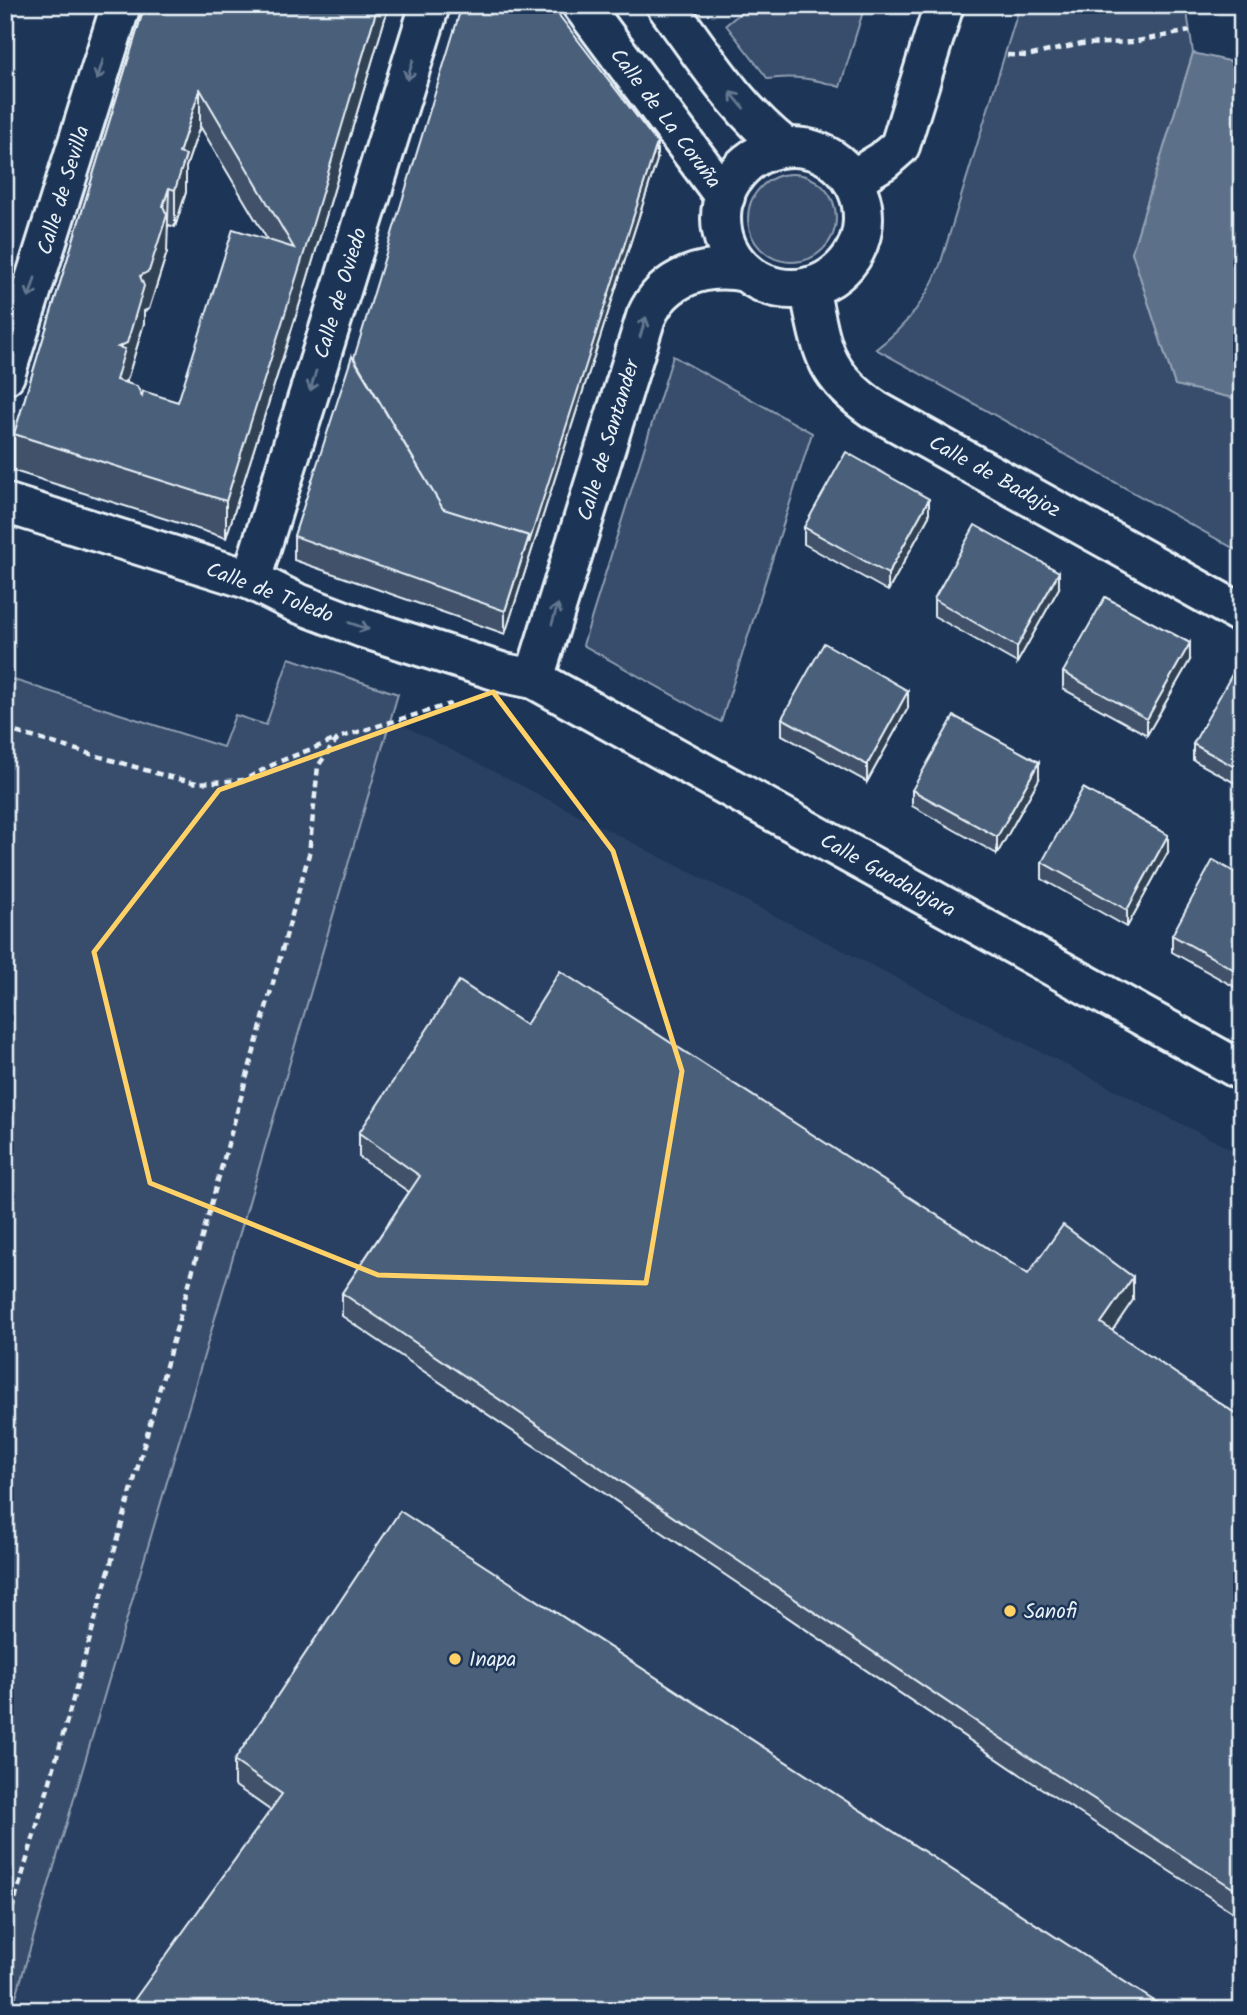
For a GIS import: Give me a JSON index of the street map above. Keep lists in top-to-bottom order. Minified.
{"streets":{"street":["Calle de La Coruña","Calle de Sevilla","Calle de Oviedo","Calle de Santander","Calle de Badajoz","Calle de Toledo","Calle Guadalajara"]},"crossings":[["Calle de La Coruña","Calle de Santander"],["Calle de La Coruña","Calle de Badajoz"],["Calle de Oviedo","Calle de Toledo"],["Calle de Santander","Calle de Badajoz"],["Calle de Santander","Calle de Toledo"],["Calle de Santander","Calle Guadalajara"],["Calle de Toledo","Calle Guadalajara"]],"one_way":["Calle de Sevilla","Calle de Oviedo","Calle de Santander","Calle de Toledo"],"places":["Sanofi","Inapa"]}
